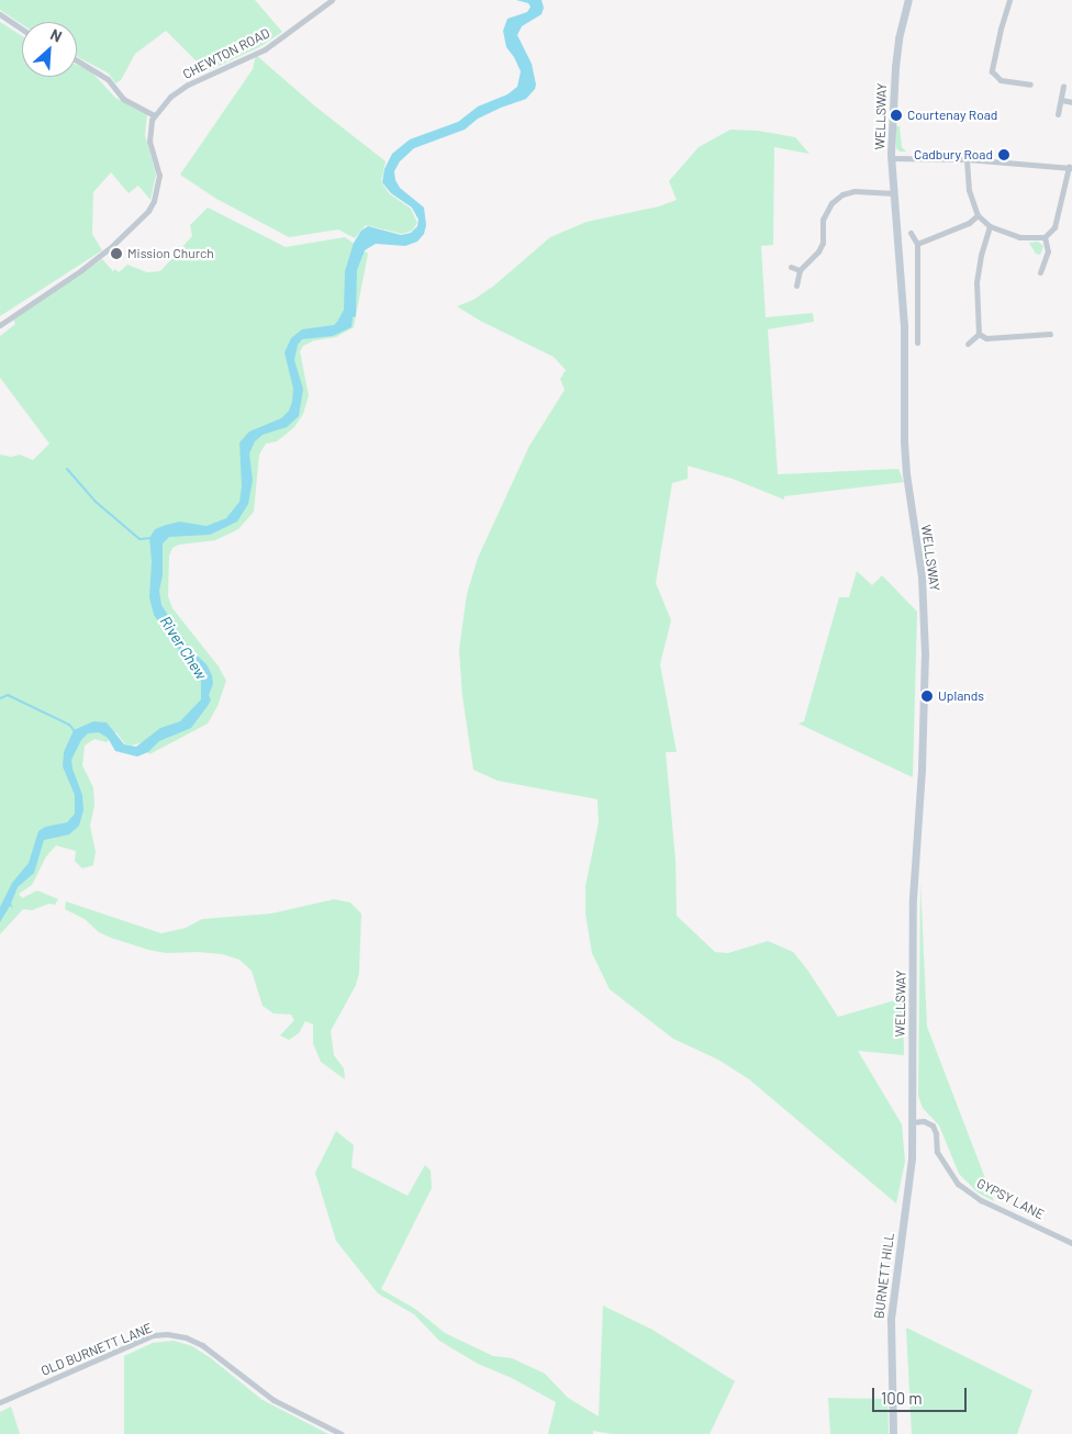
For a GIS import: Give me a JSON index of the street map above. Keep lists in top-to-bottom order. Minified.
{"streets":{"main road":["WELLSWAY","BURNETT HILL"],"street":["CHEWTON ROAD","GYPSY LANE","OLD BURNETT LANE"]},"crossings":[["WELLSWAY","GYPSY LANE"],["WELLSWAY","BURNETT HILL"],["GYPSY LANE","BURNETT HILL"]],"water":["River Chew"],"places":["Courtenay Road","Cadbury Road","Mission Church","Uplands"],"scale_bar":"100 m","north":"top right"}
